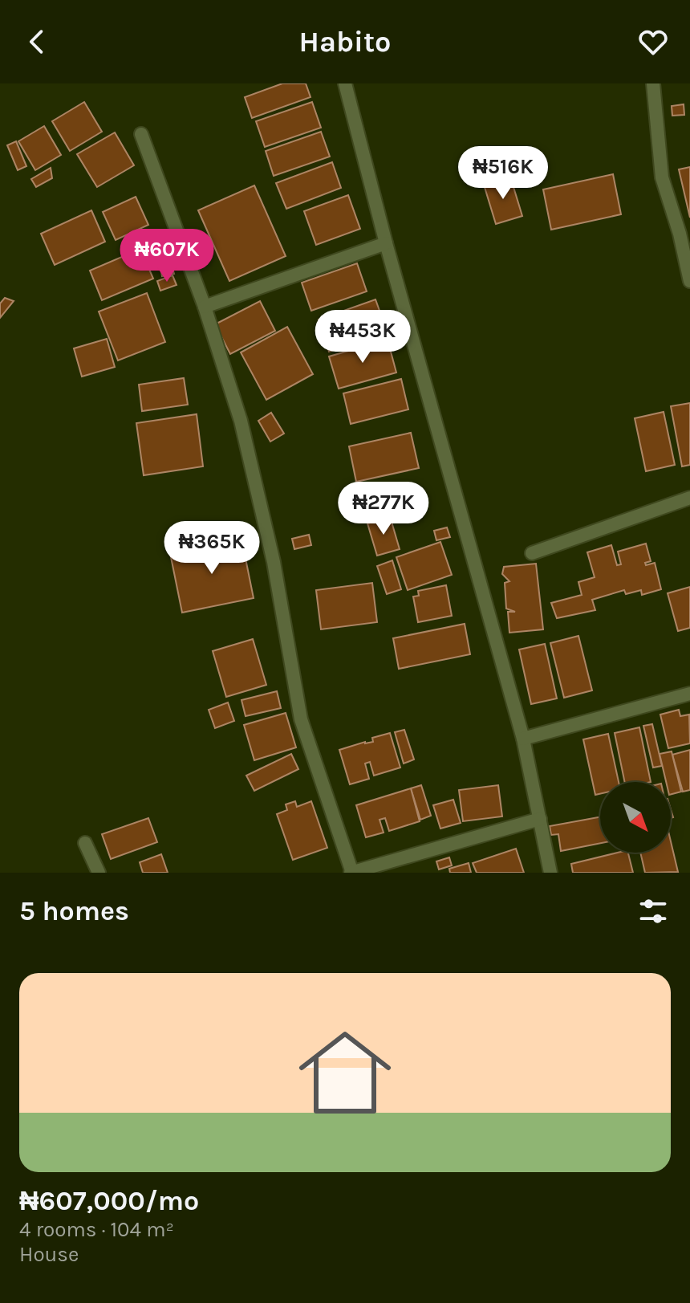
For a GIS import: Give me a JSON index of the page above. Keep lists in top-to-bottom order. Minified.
{"north":"bottom right","page":{"header":"Habito","price":["₦516K","₦607K","₦453K","₦277K","₦365K"],"heading":"5 homes","list":[{"name":"₦607,000/mo","note":"4 rooms · 104 m² · House"}]}}
